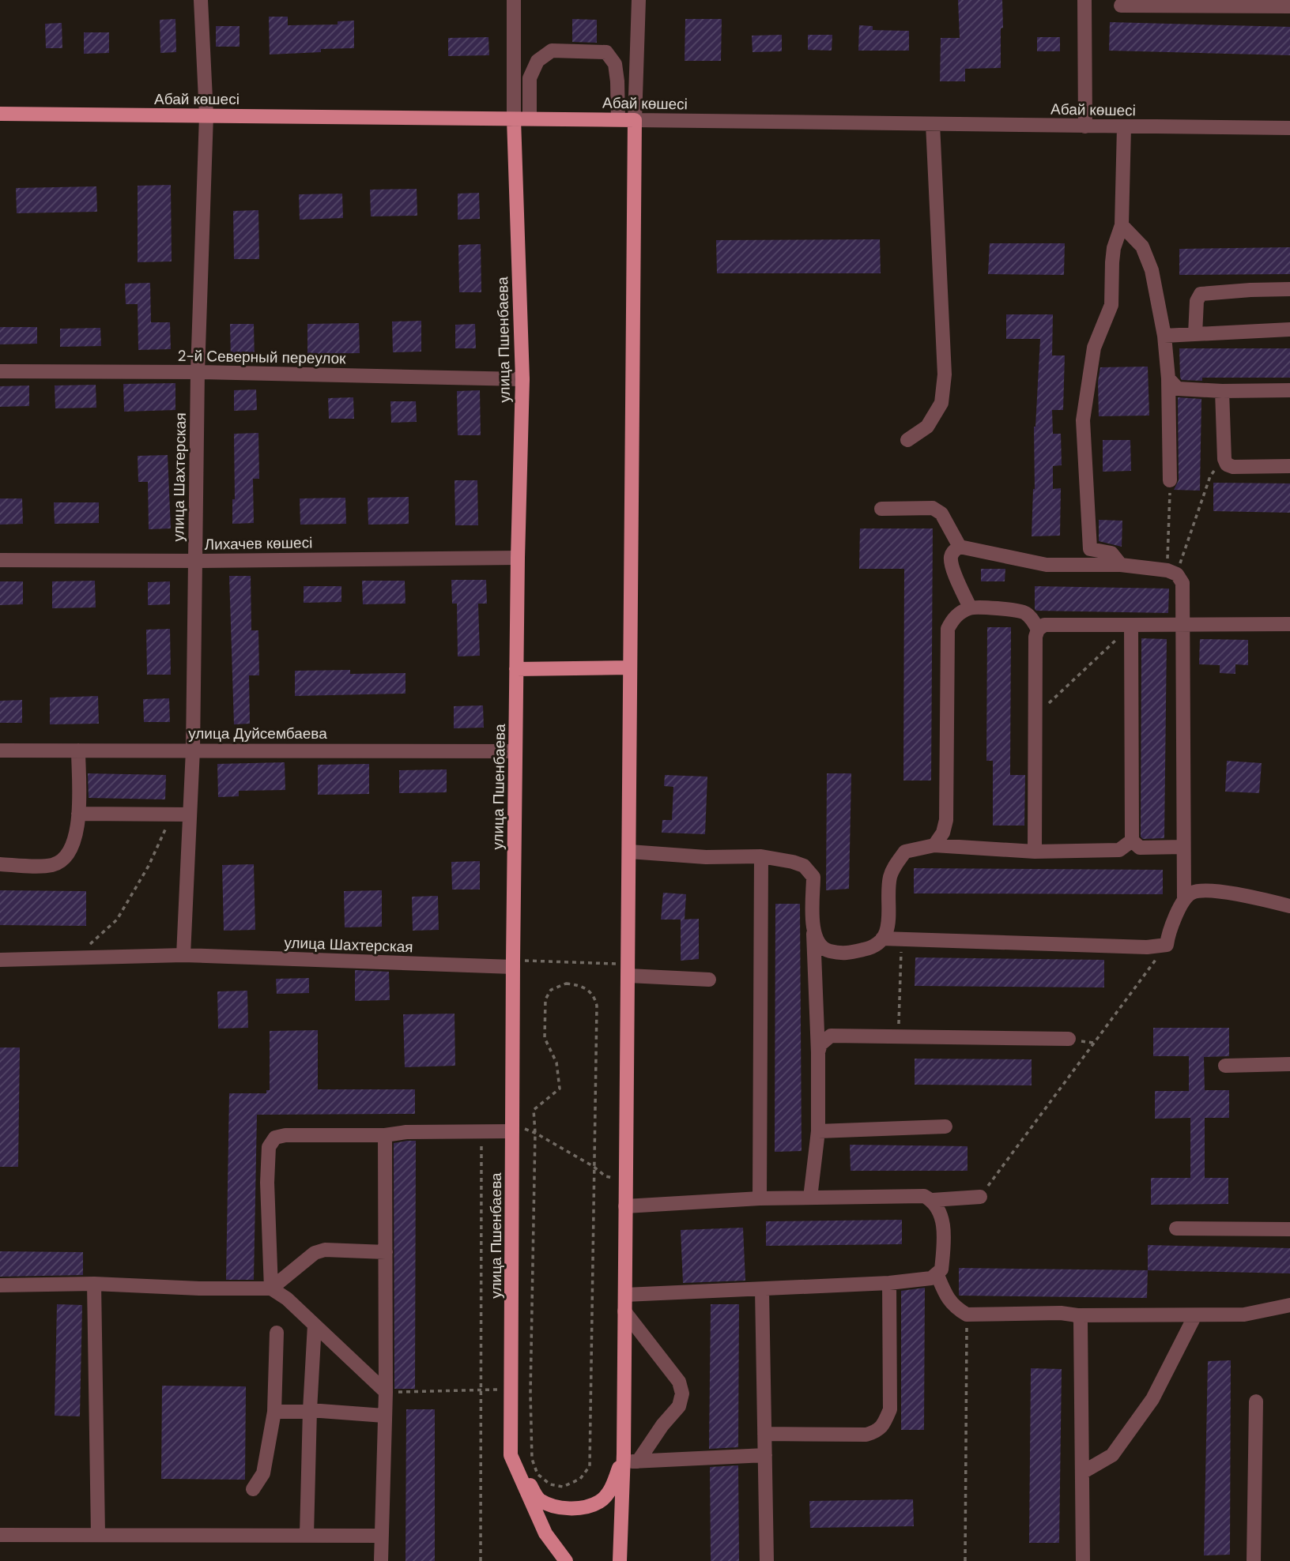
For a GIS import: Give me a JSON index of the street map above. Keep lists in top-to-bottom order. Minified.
{"streets":{"main road":["Абай көшесі","улица Пшенбаева"],"street":["2-й Северный переулок","улица Шахтерская","Лихачев көшесі","улица Дуйсембаева"]},"crossings":[["Абай көшесі","улица Пшенбаева"],["Абай көшесі","улица Шахтерская"],["улица Пшенбаева","2-й Северный переулок"],["улица Пшенбаева","улица Шахтерская"],["улица Пшенбаева","Лихачев көшесі"],["улица Пшенбаева","улица Дуйсембаева"],["2-й Северный переулок","улица Шахтерская"],["улица Шахтерская","Лихачев көшесі"],["улица Шахтерская","улица Дуйсембаева"]]}
